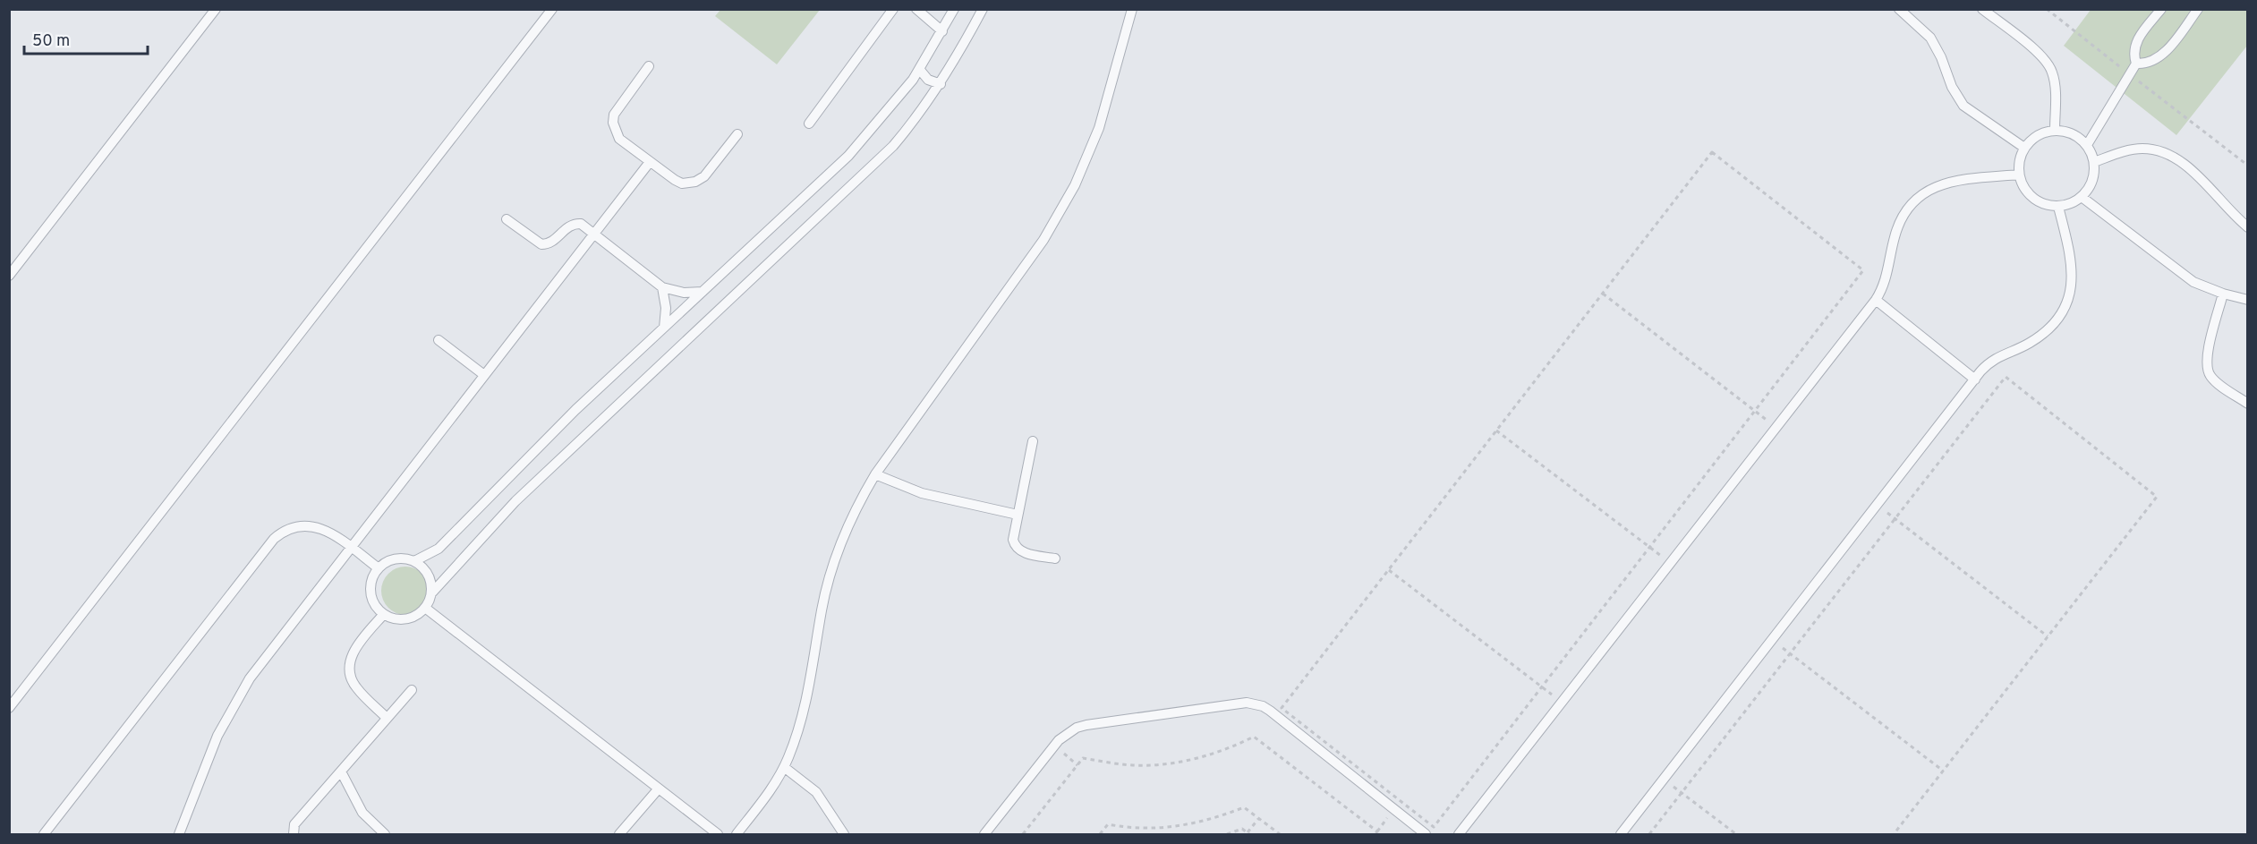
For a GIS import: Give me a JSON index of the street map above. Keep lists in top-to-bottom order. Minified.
{"scale_bar":"50 m"}
